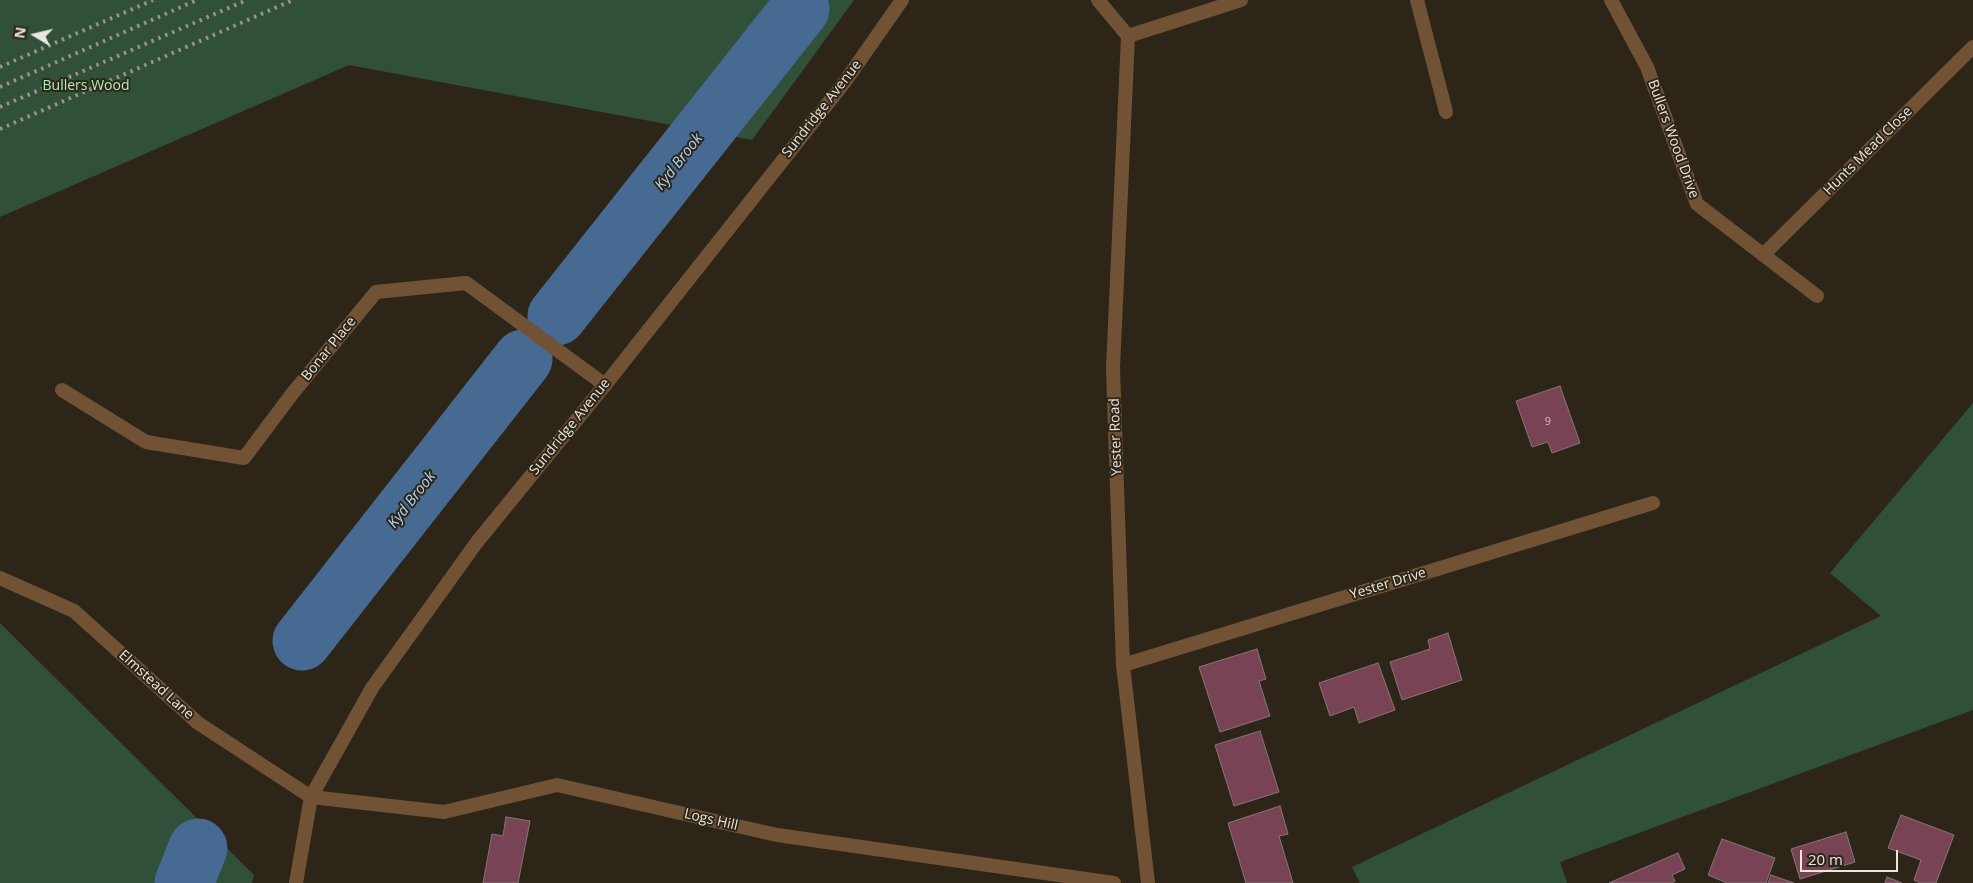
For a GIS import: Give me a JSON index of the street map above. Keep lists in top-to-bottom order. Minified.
{"streets":{"street":["Sundridge Avenue","Bullers Wood Drive","Hunts Mead Close","Bonar Place","Yester Road","Yester Drive","Elmstead Lane","Logs Hill"]},"crossings":[["Sundridge Avenue","Bonar Place"],["Sundridge Avenue","Elmstead Lane"],["Sundridge Avenue","Logs Hill"],["Bullers Wood Drive","Hunts Mead Close"],["Yester Road","Yester Drive"],["Elmstead Lane","Logs Hill"]],"water":["Kyd Brook"],"parks":["Bullers Wood"],"house_numbers":["9"],"scale_bar":"20 m","north":"left"}
